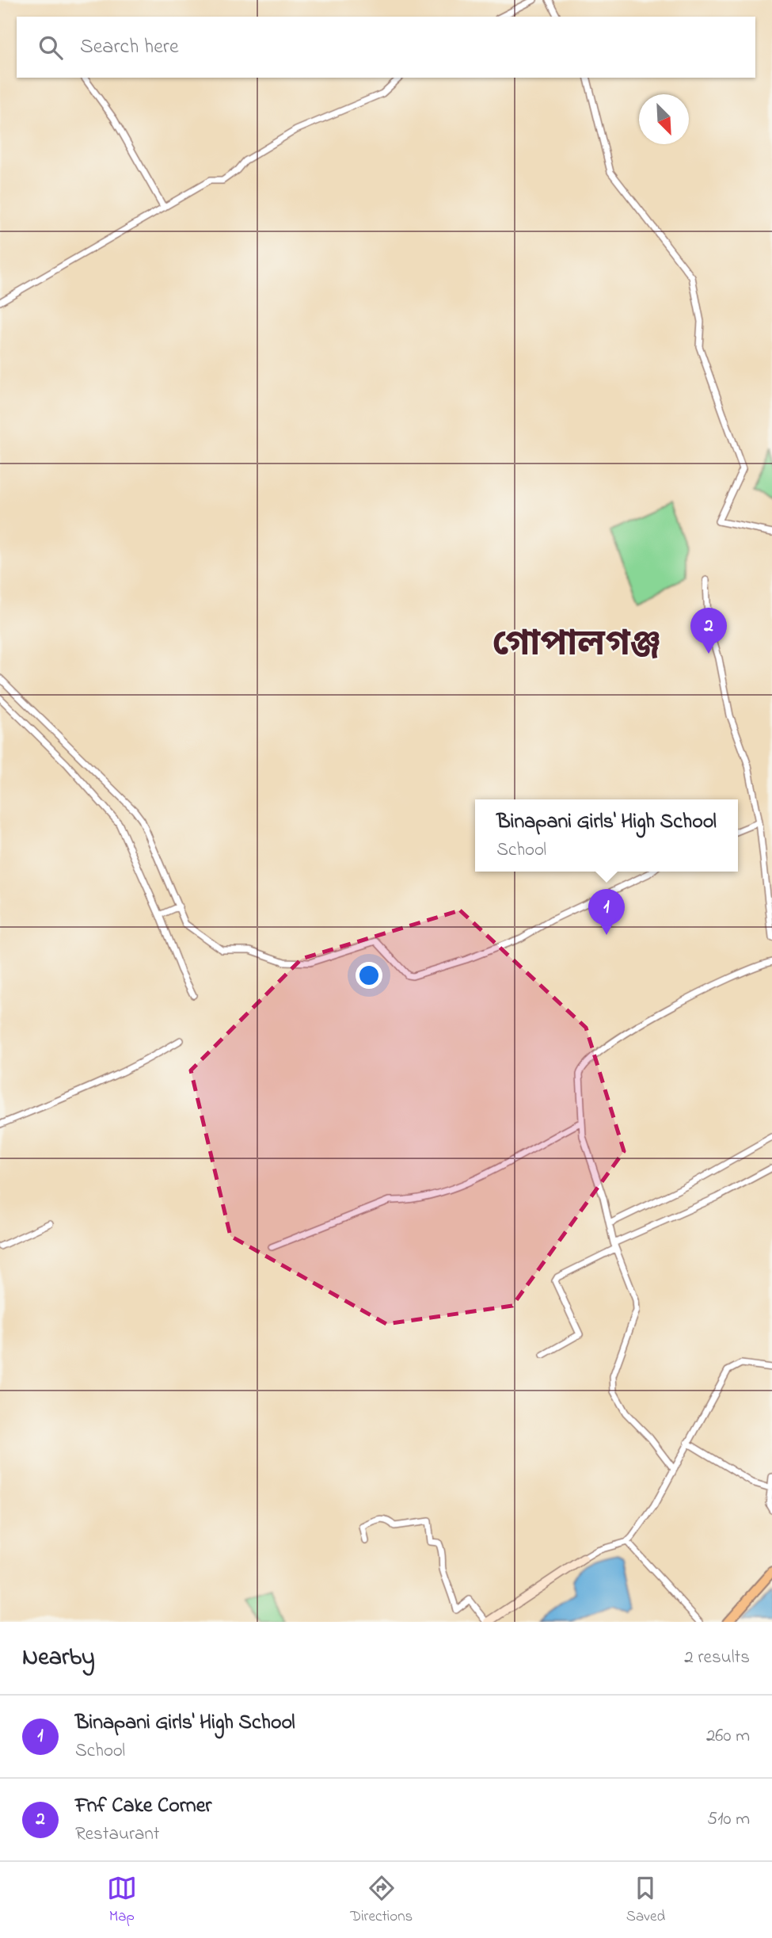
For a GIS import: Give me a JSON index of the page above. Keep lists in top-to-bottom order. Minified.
{"districts":["গোপালগঞ্জ"],"north":"bottom right","page":{"search":"Search here","pins":["2","1"],"popup":["Binapani Girls' High School","School"],"heading":["Nearby","2 results"],"list":[{"mark":"1","name":"Binapani Girls' High School","note":"School","value":"260 m"},{"mark":"2","name":"Fnf Cake Corner","note":"Restaurant","value":"510 m"}],"nav":["Map","Directions","Saved"]}}
